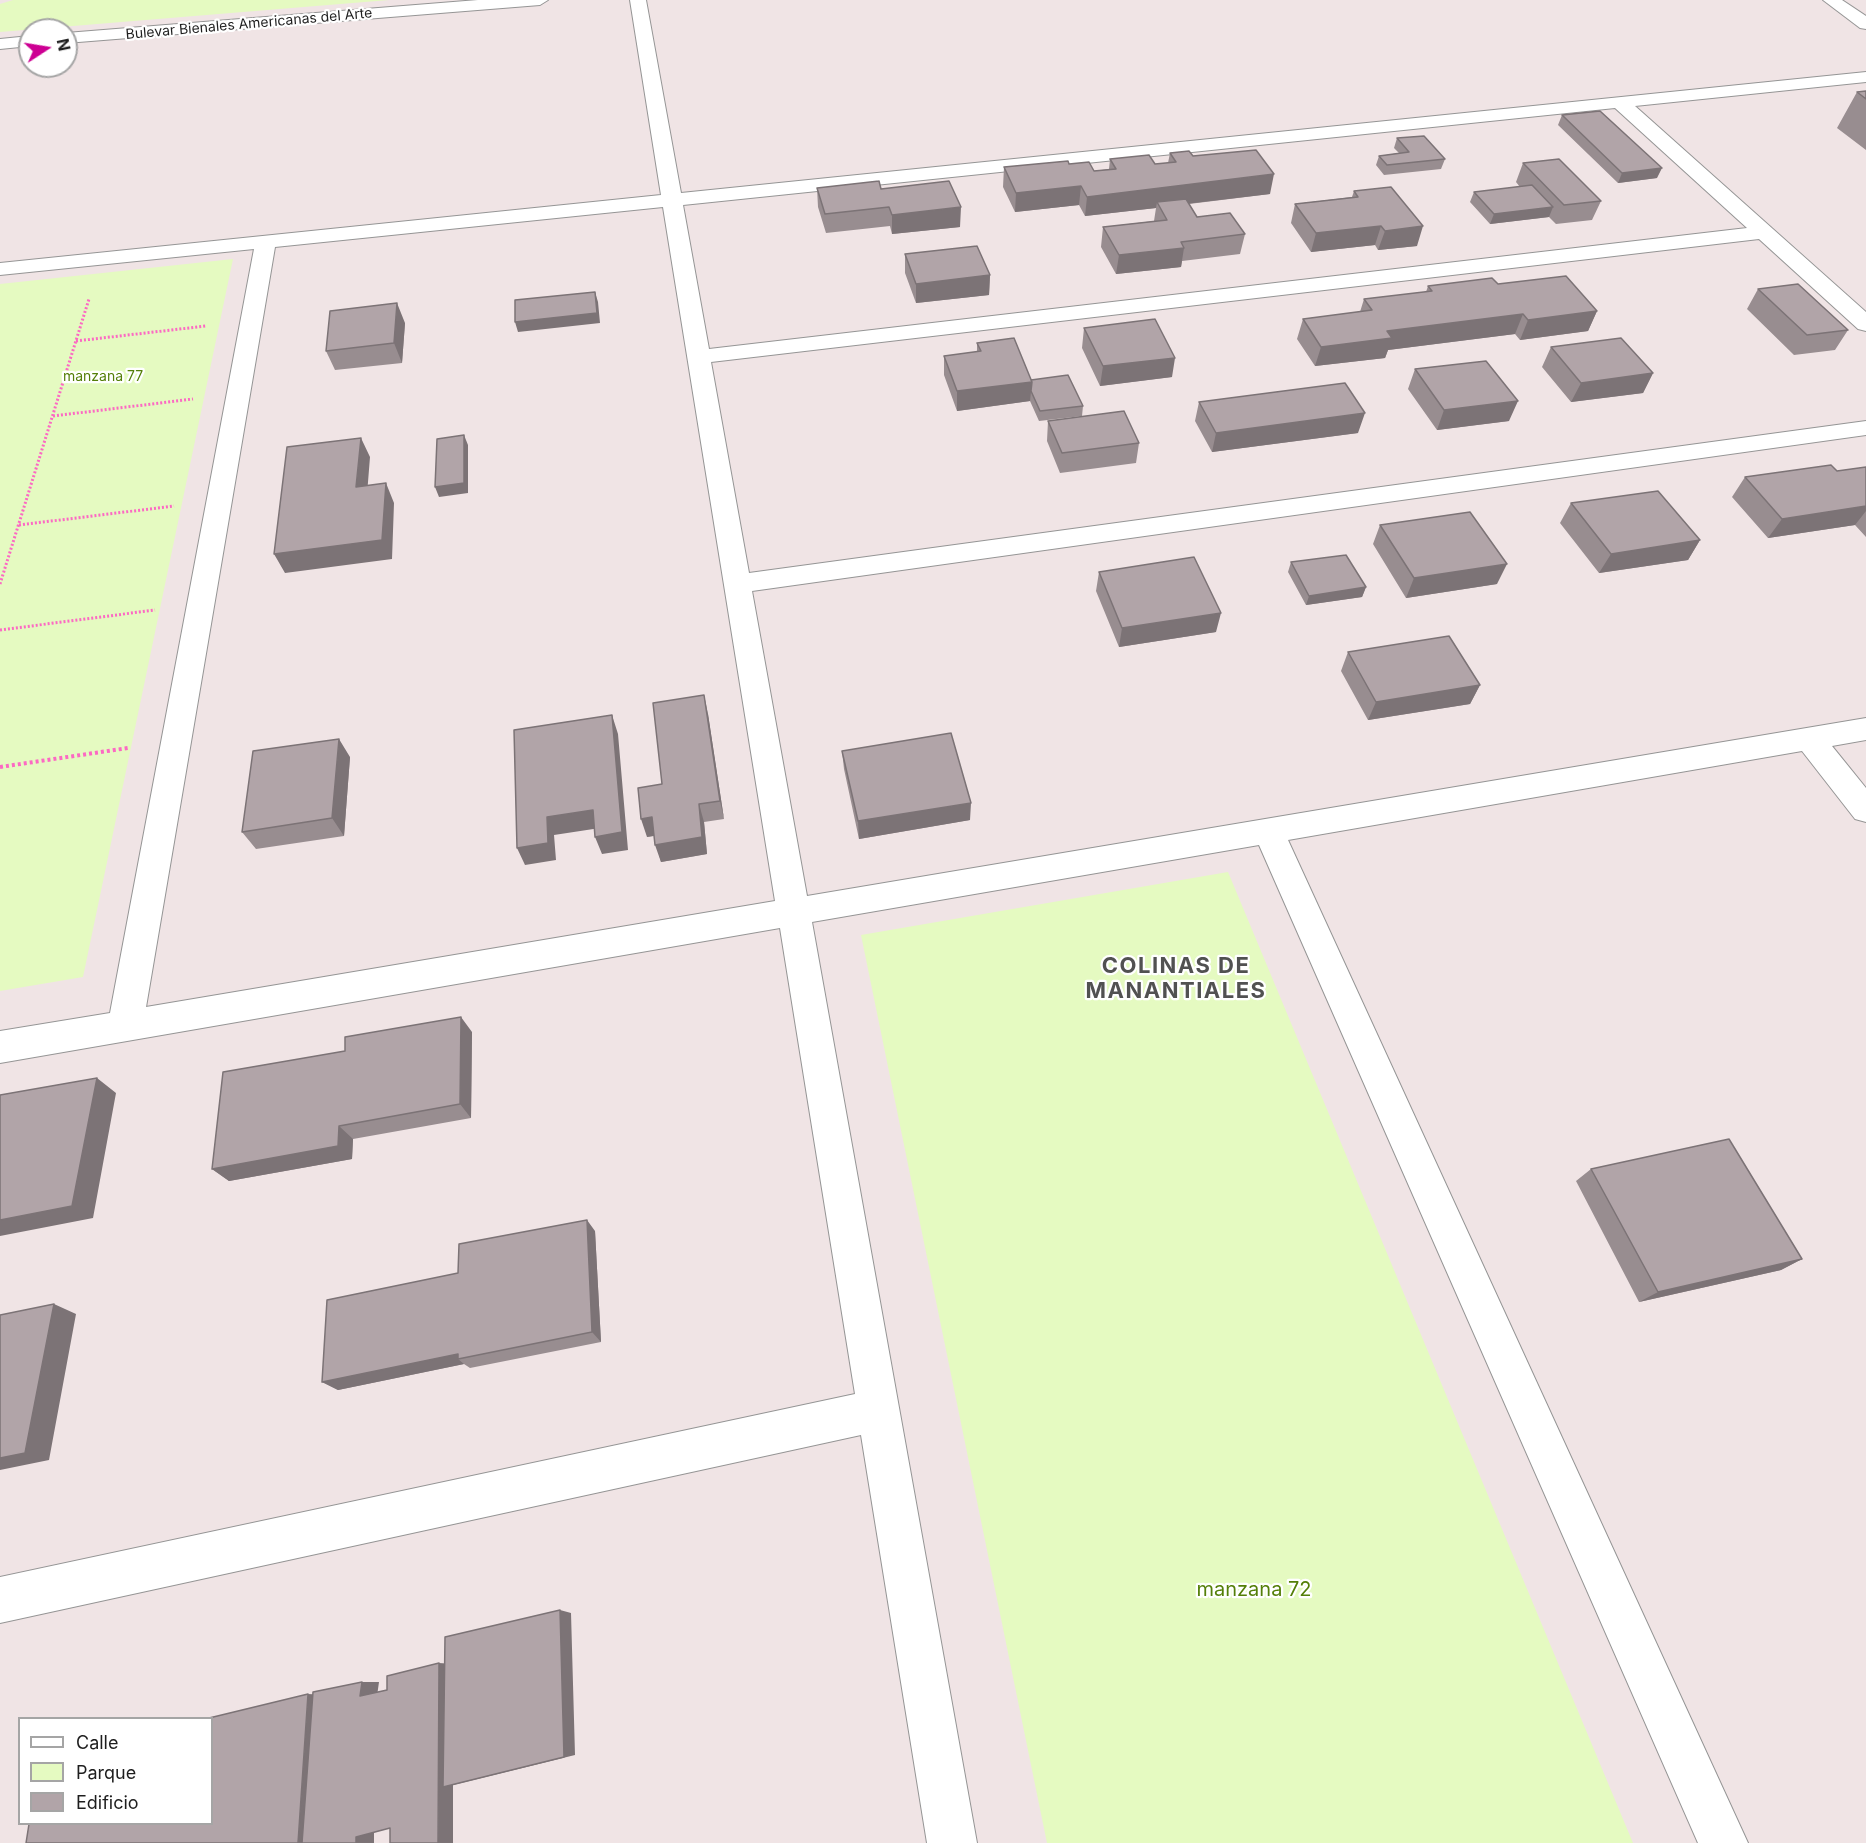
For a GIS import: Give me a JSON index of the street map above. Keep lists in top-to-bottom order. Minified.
{"streets":{"street":["Bulevar Bienales Americanas del Arte"]},"districts":["COLINAS DE MANANTIALES"],"parks":["manzana 77","manzana 72"],"legend":["Calle","Parque","Edificio"],"north":"right"}
